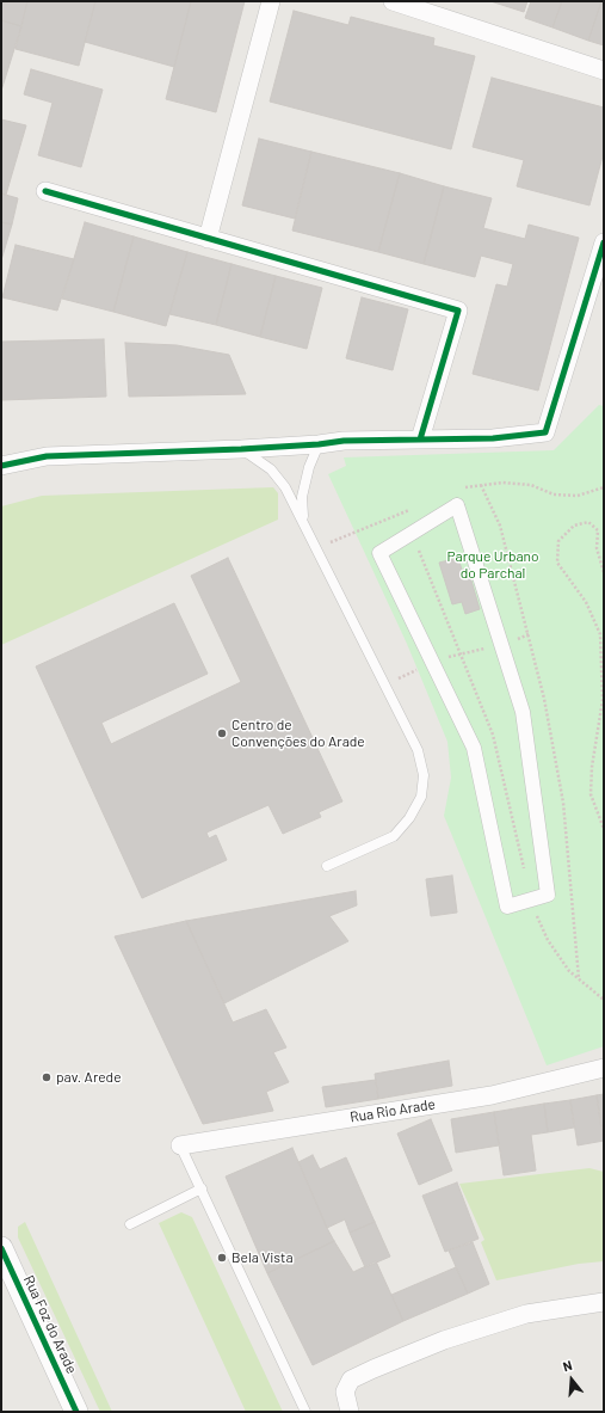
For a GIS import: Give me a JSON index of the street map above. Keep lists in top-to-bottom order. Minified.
{"streets":{"street":["Rua Rio Arade","Rua Foz do Arade"]},"parks":["Parque Urbano do Parchal"],"places":["Centro de Convenções do Arade","pav. Arede","Bela Vista"],"north":"top"}
